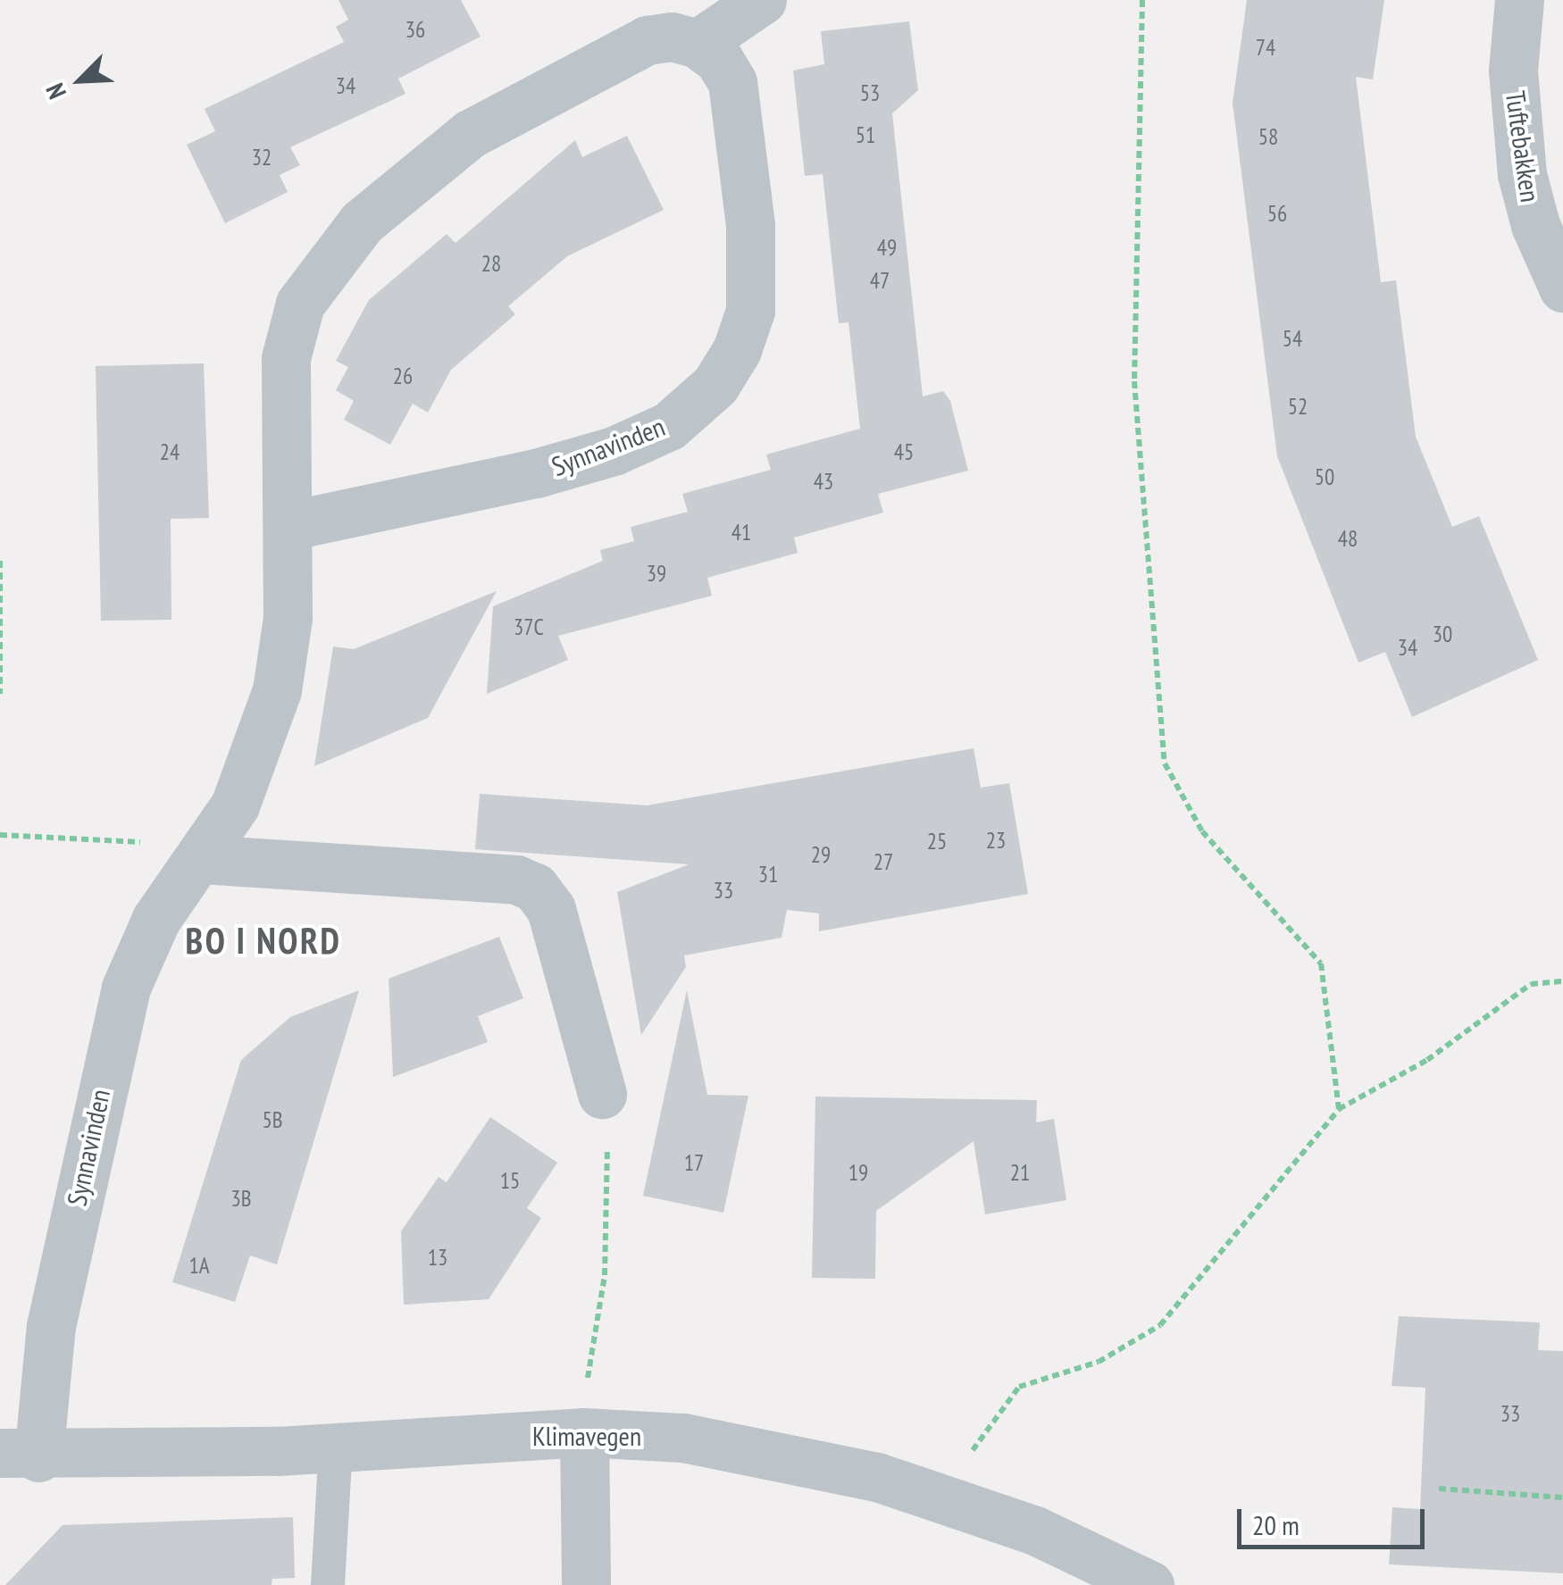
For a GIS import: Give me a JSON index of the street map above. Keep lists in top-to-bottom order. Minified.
{"streets":{"street":["Tuftebakken","Synnavinden","Klimavegen"]},"crossings":[["Synnavinden","Klimavegen"]],"districts":["BO I NORD"],"house_numbers":["36","74","34","53","51","58","32","56","49","28","47","54","26","52","24","45","50","43","41","48","39","37C","30","34","23","25","29","27","31","33","5B","17","19","21","15","3B","13","1A","33"],"scale_bar":"20 m","north":"bottom left"}
